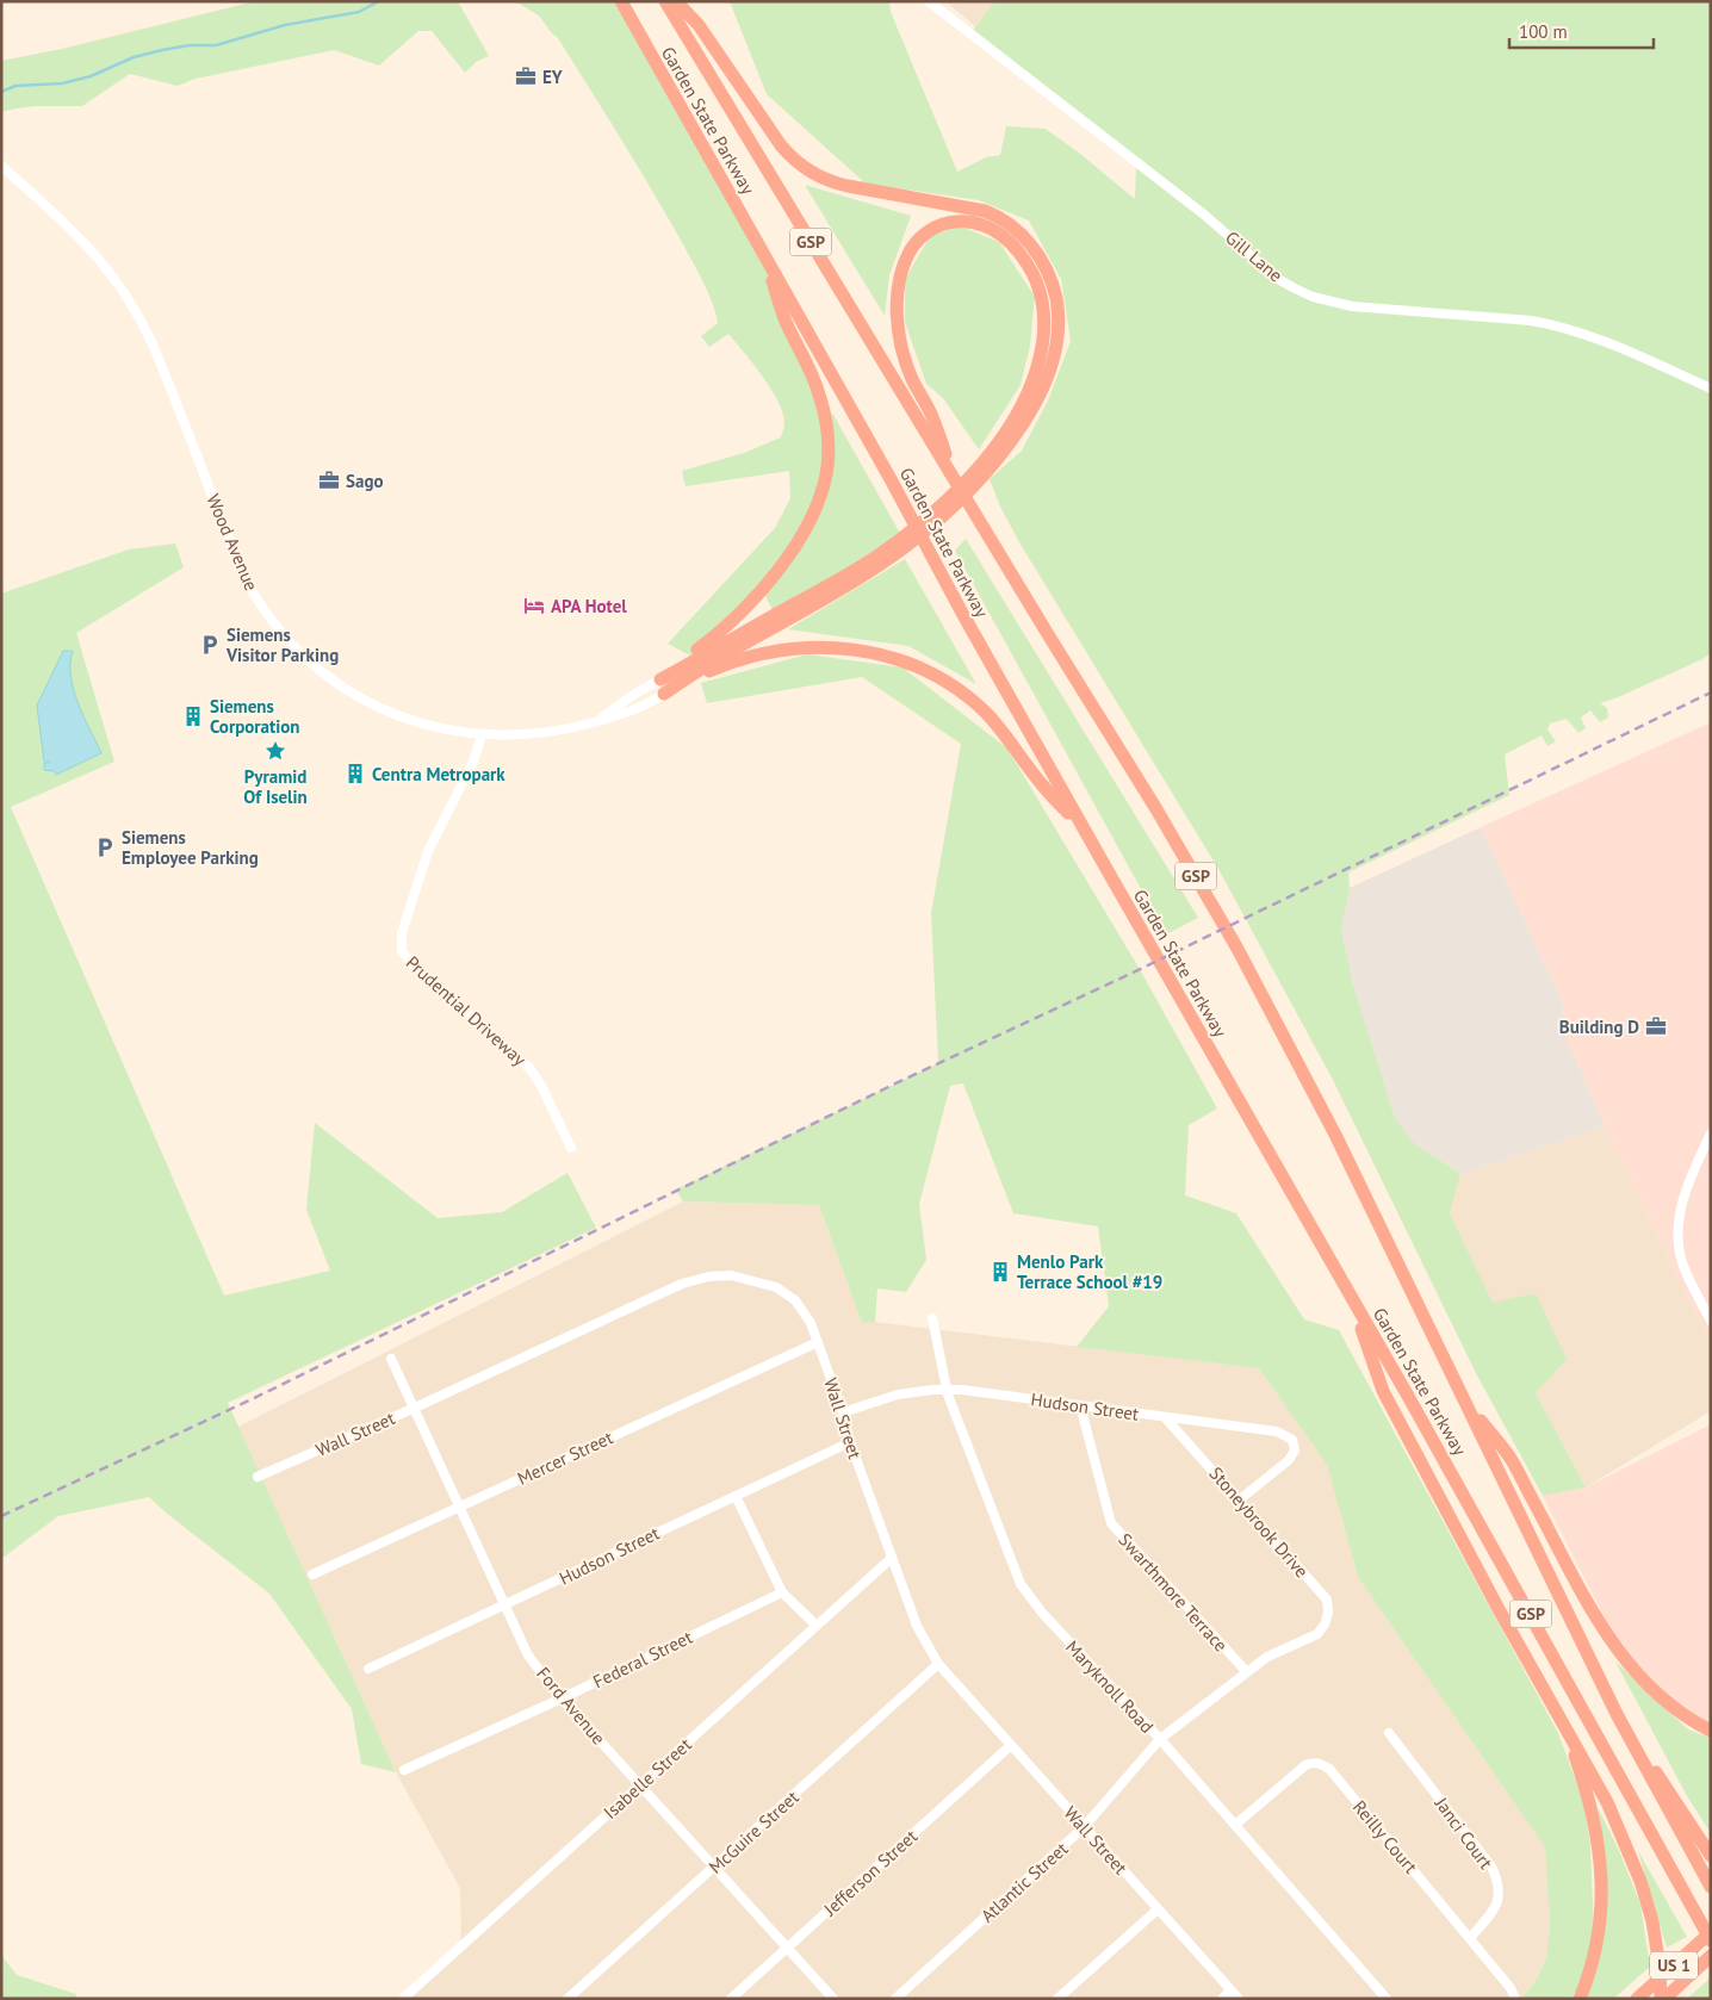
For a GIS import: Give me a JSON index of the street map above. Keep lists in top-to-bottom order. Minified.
{"streets":{"highway":["Garden State Parkway","GSP","US 1"],"street":["Gill Lane","Wood Avenue","Prudential Driveway","Hudson Street","Wall Street","Mercer Street","Stoneybrook Drive","Swarthmore Terrace","Federal Street","Maryknoll Road","Ford Avenue","Isabelle Street","McGuire Street","Janci Court","Reilly Court","Jefferson Street","Atlantic Street"]},"crossings":[["Garden State Parkway","US 1"],["Wood Avenue","Prudential Driveway"],["Hudson Street","Wall Street"],["Hudson Street","Stoneybrook Drive"],["Hudson Street","Swarthmore Terrace"],["Hudson Street","Maryknoll Road"],["Hudson Street","Ford Avenue"],["Wall Street","Mercer Street"],["Wall Street","Ford Avenue"],["Wall Street","Isabelle Street"],["Wall Street","McGuire Street"],["Wall Street","Jefferson Street"],["Wall Street","Atlantic Street"],["Mercer Street","Ford Avenue"],["Stoneybrook Drive","Atlantic Street"],["Swarthmore Terrace","Atlantic Street"],["Federal Street","Ford Avenue"],["Maryknoll Road","Reilly Court"],["Maryknoll Road","Atlantic Street"],["Ford Avenue","Isabelle Street"],["Ford Avenue","McGuire Street"],["Ford Avenue","Jefferson Street"],["Janci Court","Reilly Court"]],"places":{"office":["EY","Sago","Building D"],"hotel":["APA Hotel"],"parking":["Siemens Visitor Parking","Siemens Employee Parking"],"building":["Siemens Corporation","Centra Metropark","Menlo Park Terrace School #19"],"place":["Pyramid Of Iselin"]},"scale_bar":"100 m"}
